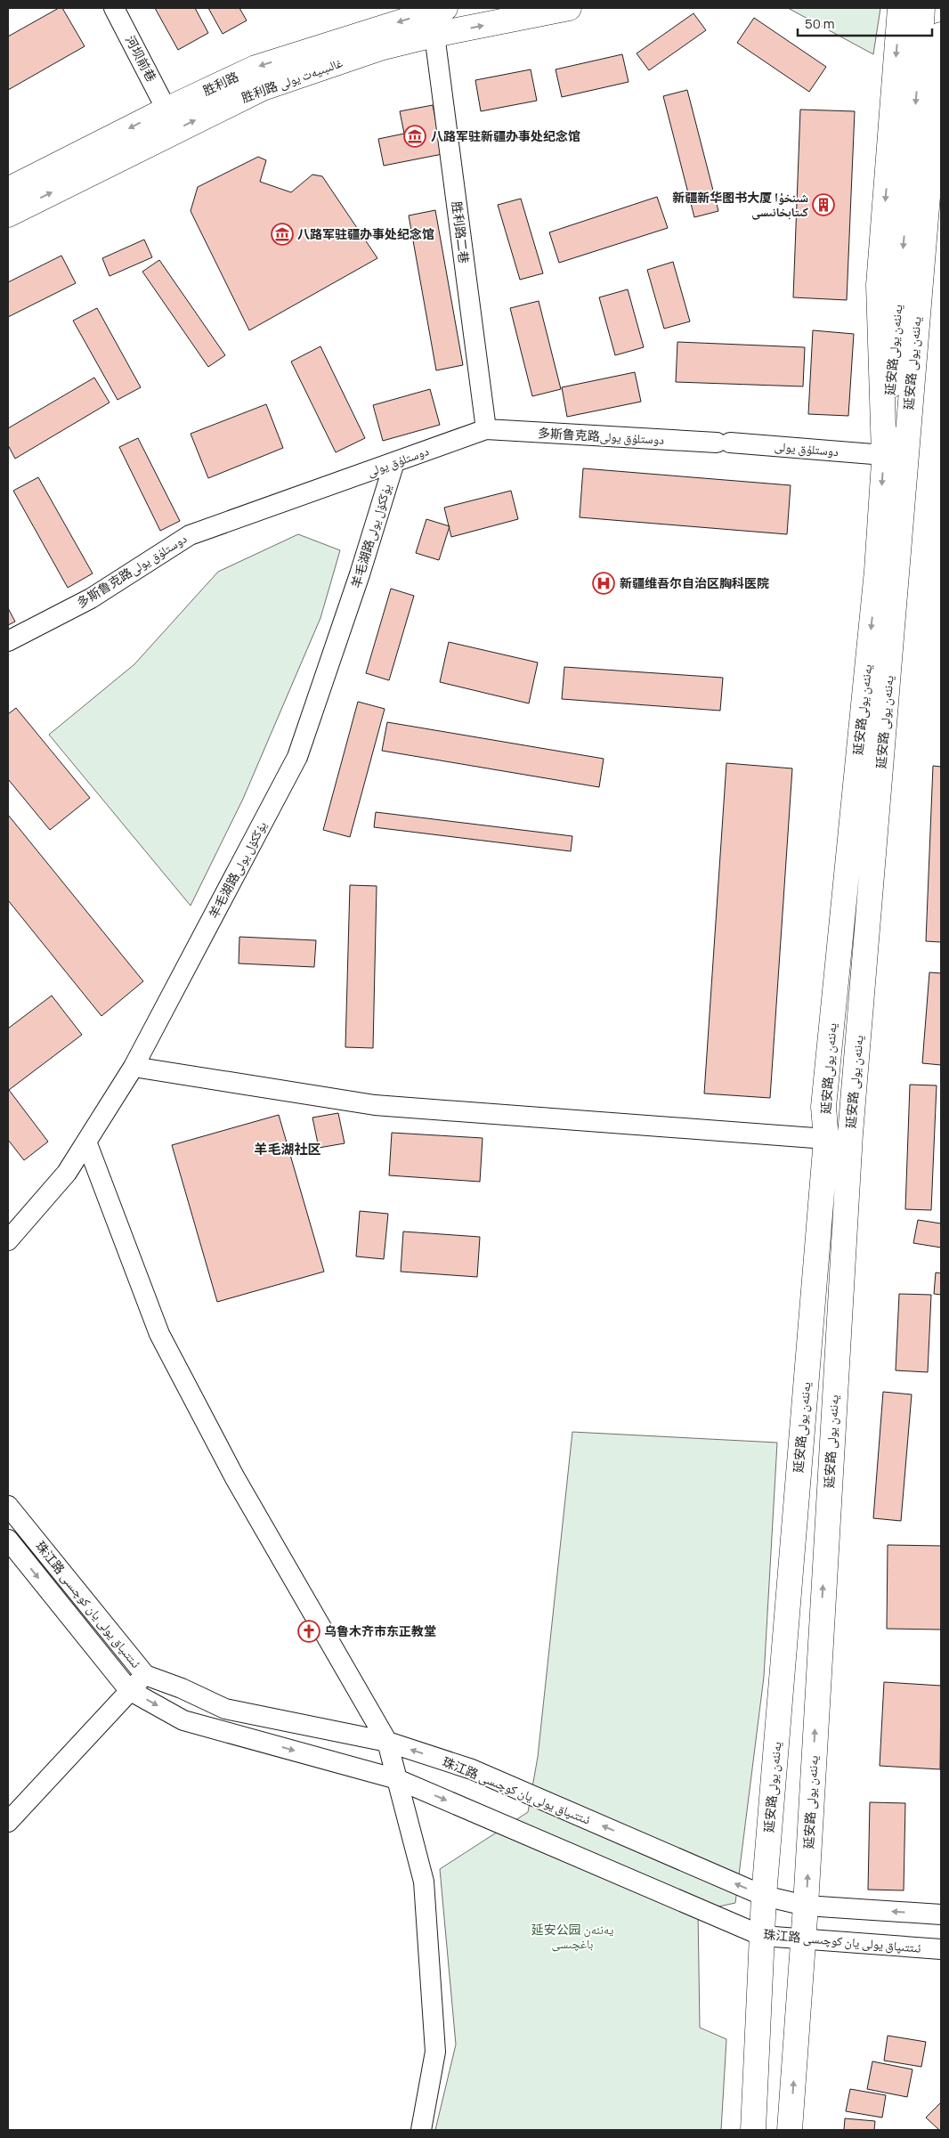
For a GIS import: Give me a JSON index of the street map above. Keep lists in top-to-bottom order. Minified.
{"streets":{"main road":["胜利路 غالىبىيەت يولى","胜利路","延安路يەنئەن يولى","延安路 يەنئەن يولى"],"street":["河坝前巷","胜利路二巷","多斯鲁克路دوستلۇق يولى","دوستلۇق يولى","羊毛湖路يۇڭكۆل يولى","珠江路 ئىتتىپاق يولى يان كوچىسى"]},"crossings":[["河坝前巷","胜利路"],["胜利路 غالىبىيەت يولى","胜利路二巷"],["胜利路二巷","多斯鲁克路دوستلۇق يولى"],["胜利路二巷","دوستلۇق يولى"],["延安路يەنئەن يولى","延安路 يەنئەن يولى"],["延安路يەنئەن يولى","دوستلۇق يولى"],["延安路يەنئەن يولى","珠江路 ئىتتىپاق يولى يان كوچىسى"],["延安路 يەنئەن يولى","珠江路 ئىتتىپاق يولى يان كوچىسى"],["多斯鲁克路دوستلۇق يولى","دوستلۇق يولى"],["دوستلۇق يولى","羊毛湖路يۇڭكۆل يولى"]],"one_way":["胜利路 غالىبىيەت يولى","胜利路","延安路 يەنئەن يولى"],"districts":["羊毛湖社区"],"parks":["延安公园 يەنئەن باغچىسى"],"places":{"museum":["八路军驻新疆办事处纪念馆","八路军驻疆办事处纪念馆"],"building":["新疆新华图书大厦 شىنخۇا كىتابخانىسى"],"hospital":["新疆维吾尔自治区胸科医院"],"church":["乌鲁木齐市东正教堂"]},"scale_bar":"50 m"}
